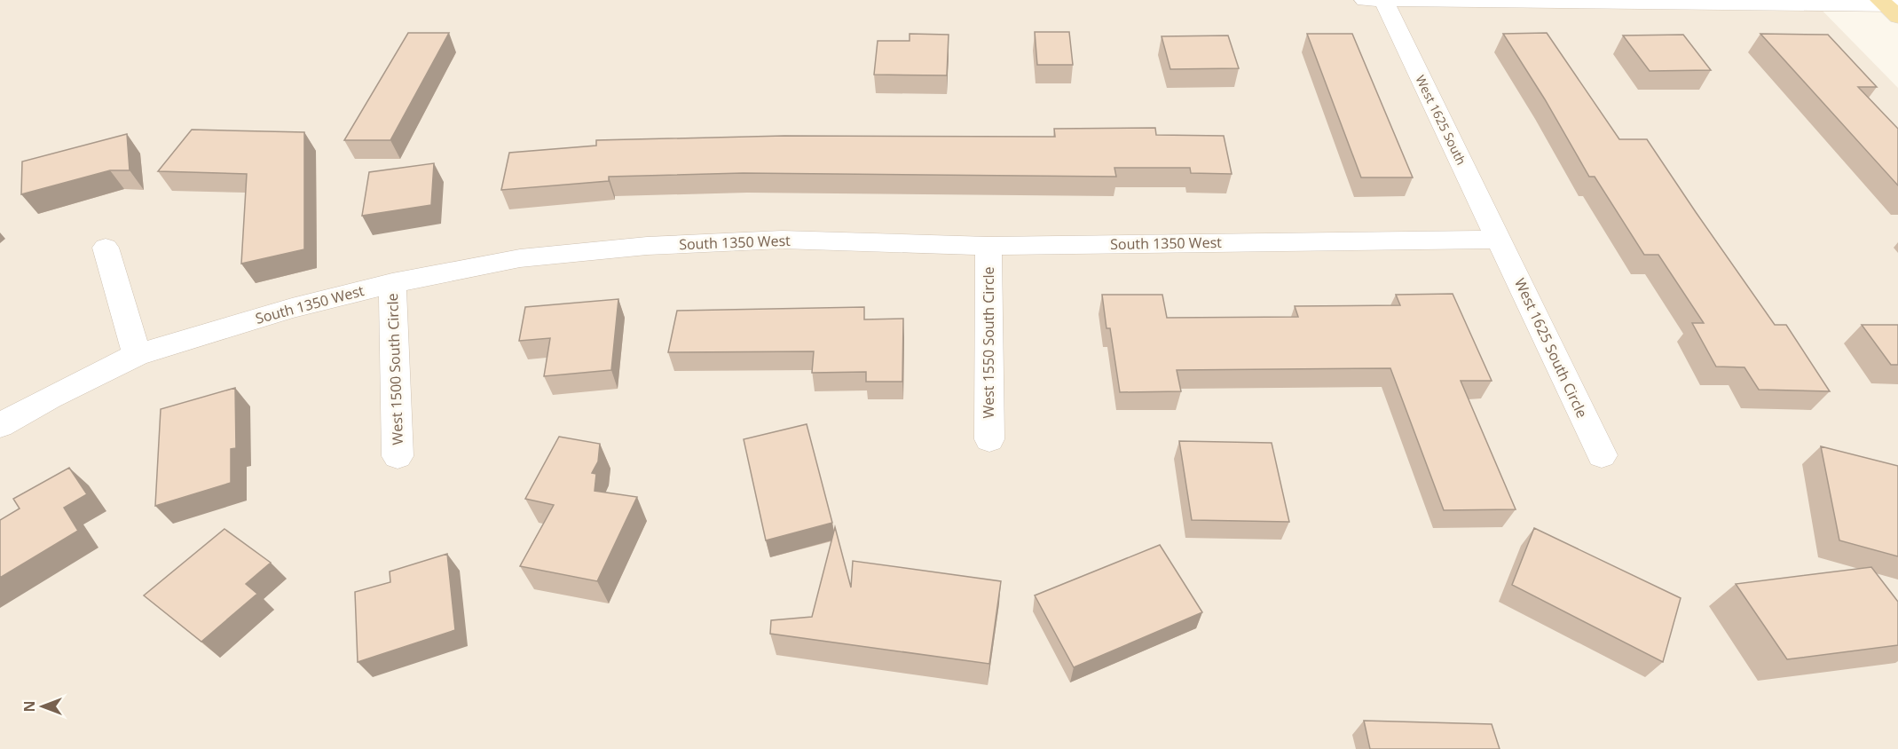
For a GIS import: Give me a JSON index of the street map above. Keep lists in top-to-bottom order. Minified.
{"streets":{"street":["West 1625 South","South 1350 West","West 1550 South Circle","West 1625 South Circle","West 1500 South Circle"]},"crossings":[["West 1625 South","South 1350 West"],["West 1625 South","West 1625 South Circle"],["South 1350 West","West 1550 South Circle"],["South 1350 West","West 1625 South Circle"],["South 1350 West","West 1500 South Circle"]],"north":"left"}
